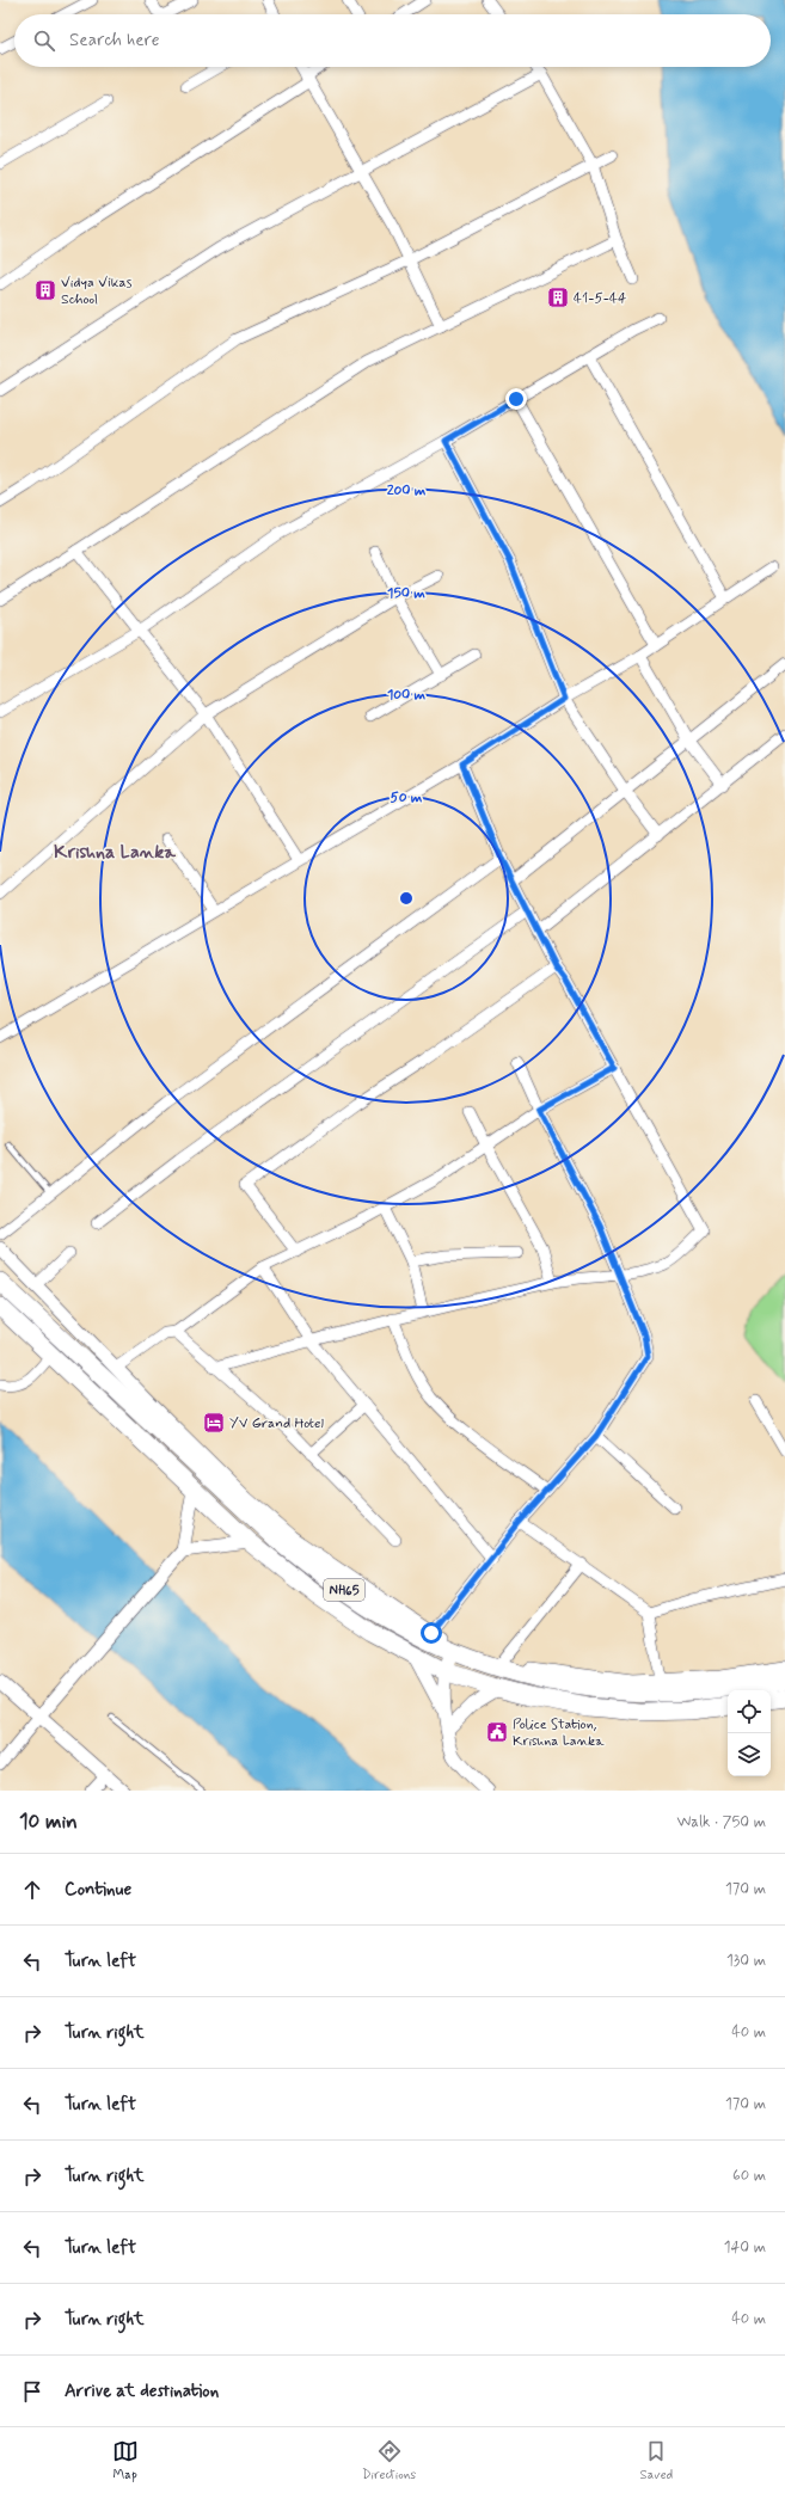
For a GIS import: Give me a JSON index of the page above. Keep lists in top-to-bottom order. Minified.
{"streets":{"highway":["NH65"]},"districts":["Krishna Lanka"],"places":{"building":["Vidya Vikas School","41-5-44"],"hotel":["YV Grand Hotel"],"public building":["Police Station, Krishna Lanka"]},"page":{"search":"Search here","heading":["10 min","Walk · 750 m"],"list":[["Continue","170 m"],["Turn left","130 m"],["Turn right","40 m"],["Turn left","170 m"],["Turn right","60 m"],["Turn left","140 m"],["Turn right","40 m"],"Arrive at destination"],"nav":["Map","Directions","Saved"]},"rings":["200 m","150 m","100 m","50 m"]}
